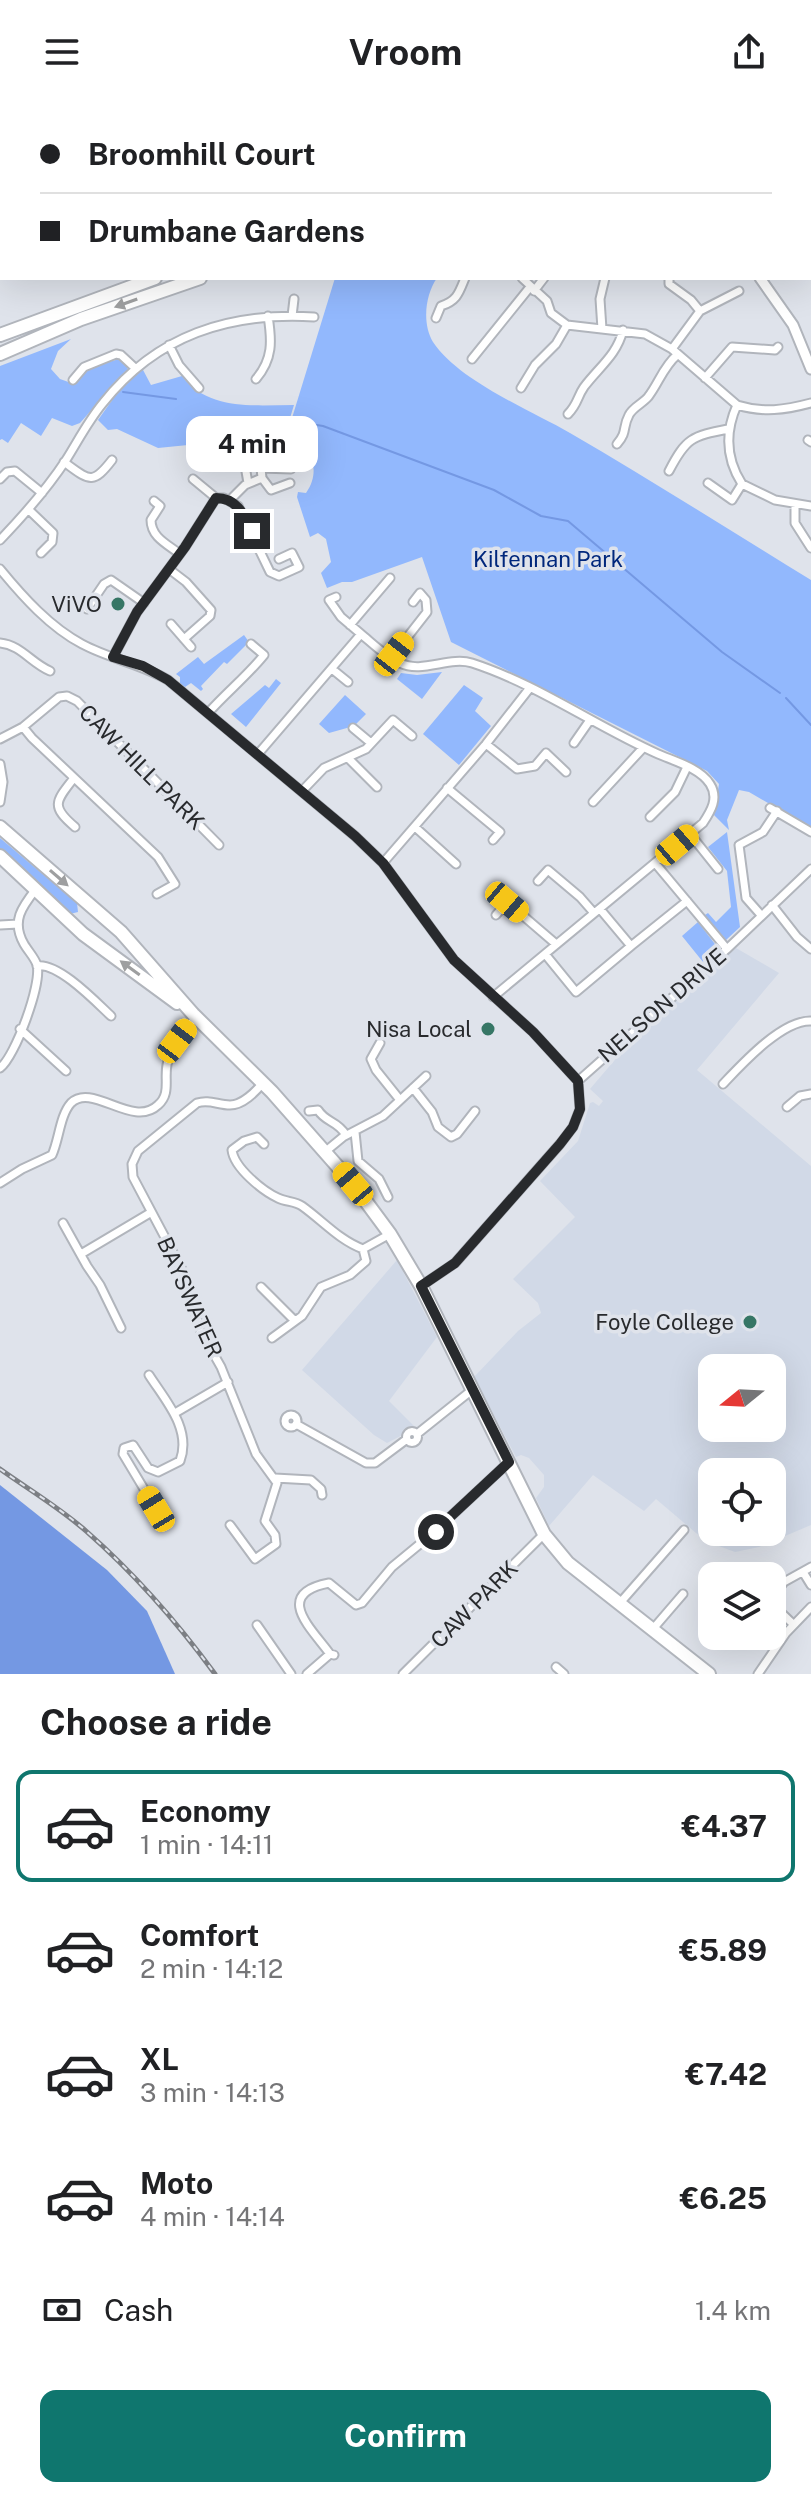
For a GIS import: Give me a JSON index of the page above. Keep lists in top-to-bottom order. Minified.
{"streets":{"street":["CAW HILL PARK","NELSON DRIVE","BAYSWATER","CAW PARK"]},"parks":["Kilfennan Park"],"places":["ViVO","Nisa Local","Foyle College"],"north":"left","page":{"header":"Vroom","banner":["Broomhill Court","Drumbane Gardens"],"bubble":"4 min","heading":"Choose a ride","list":[{"name":"Economy","note":"1 min · 14:11","value":"€4.37"},{"name":"Comfort","note":"2 min · 14:12","value":"€5.89"},{"name":"XL","note":"3 min · 14:13","value":"€7.42"},{"name":"Moto","note":"4 min · 14:14","value":"€6.25"}],"pay":["Cash","1.4 km"],"buttons":"Confirm"}}
